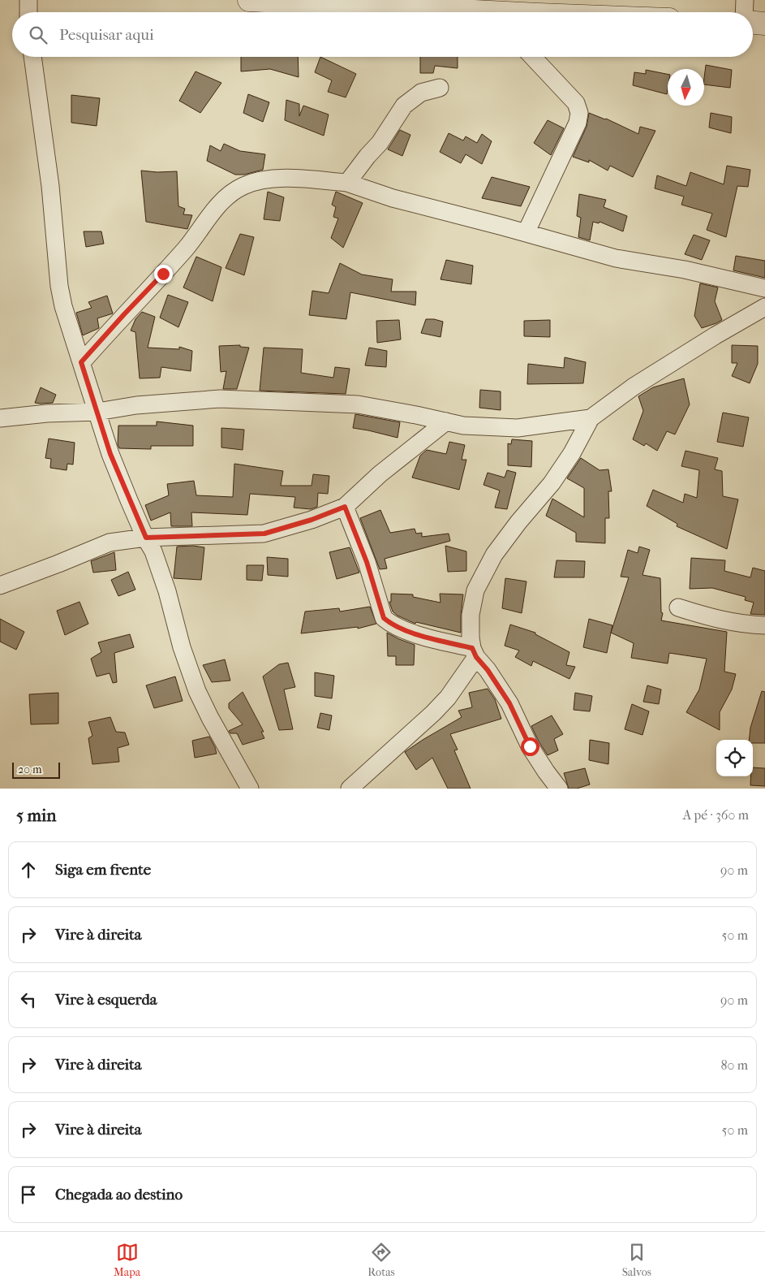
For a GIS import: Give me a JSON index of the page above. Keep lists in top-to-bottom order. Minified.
{"scale_bar":"20 m","north":"bottom","page":{"search":"Pesquisar aqui","scale":"20 m","heading":["5 min","A pé · 360 m"],"list":[["Siga em frente","90 m"],["Vire à direita","50 m"],["Vire à esquerda","90 m"],["Vire à direita","80 m"],["Vire à direita","50 m"],"Chegada ao destino"],"nav":["Mapa","Rotas","Salvos"]}}
